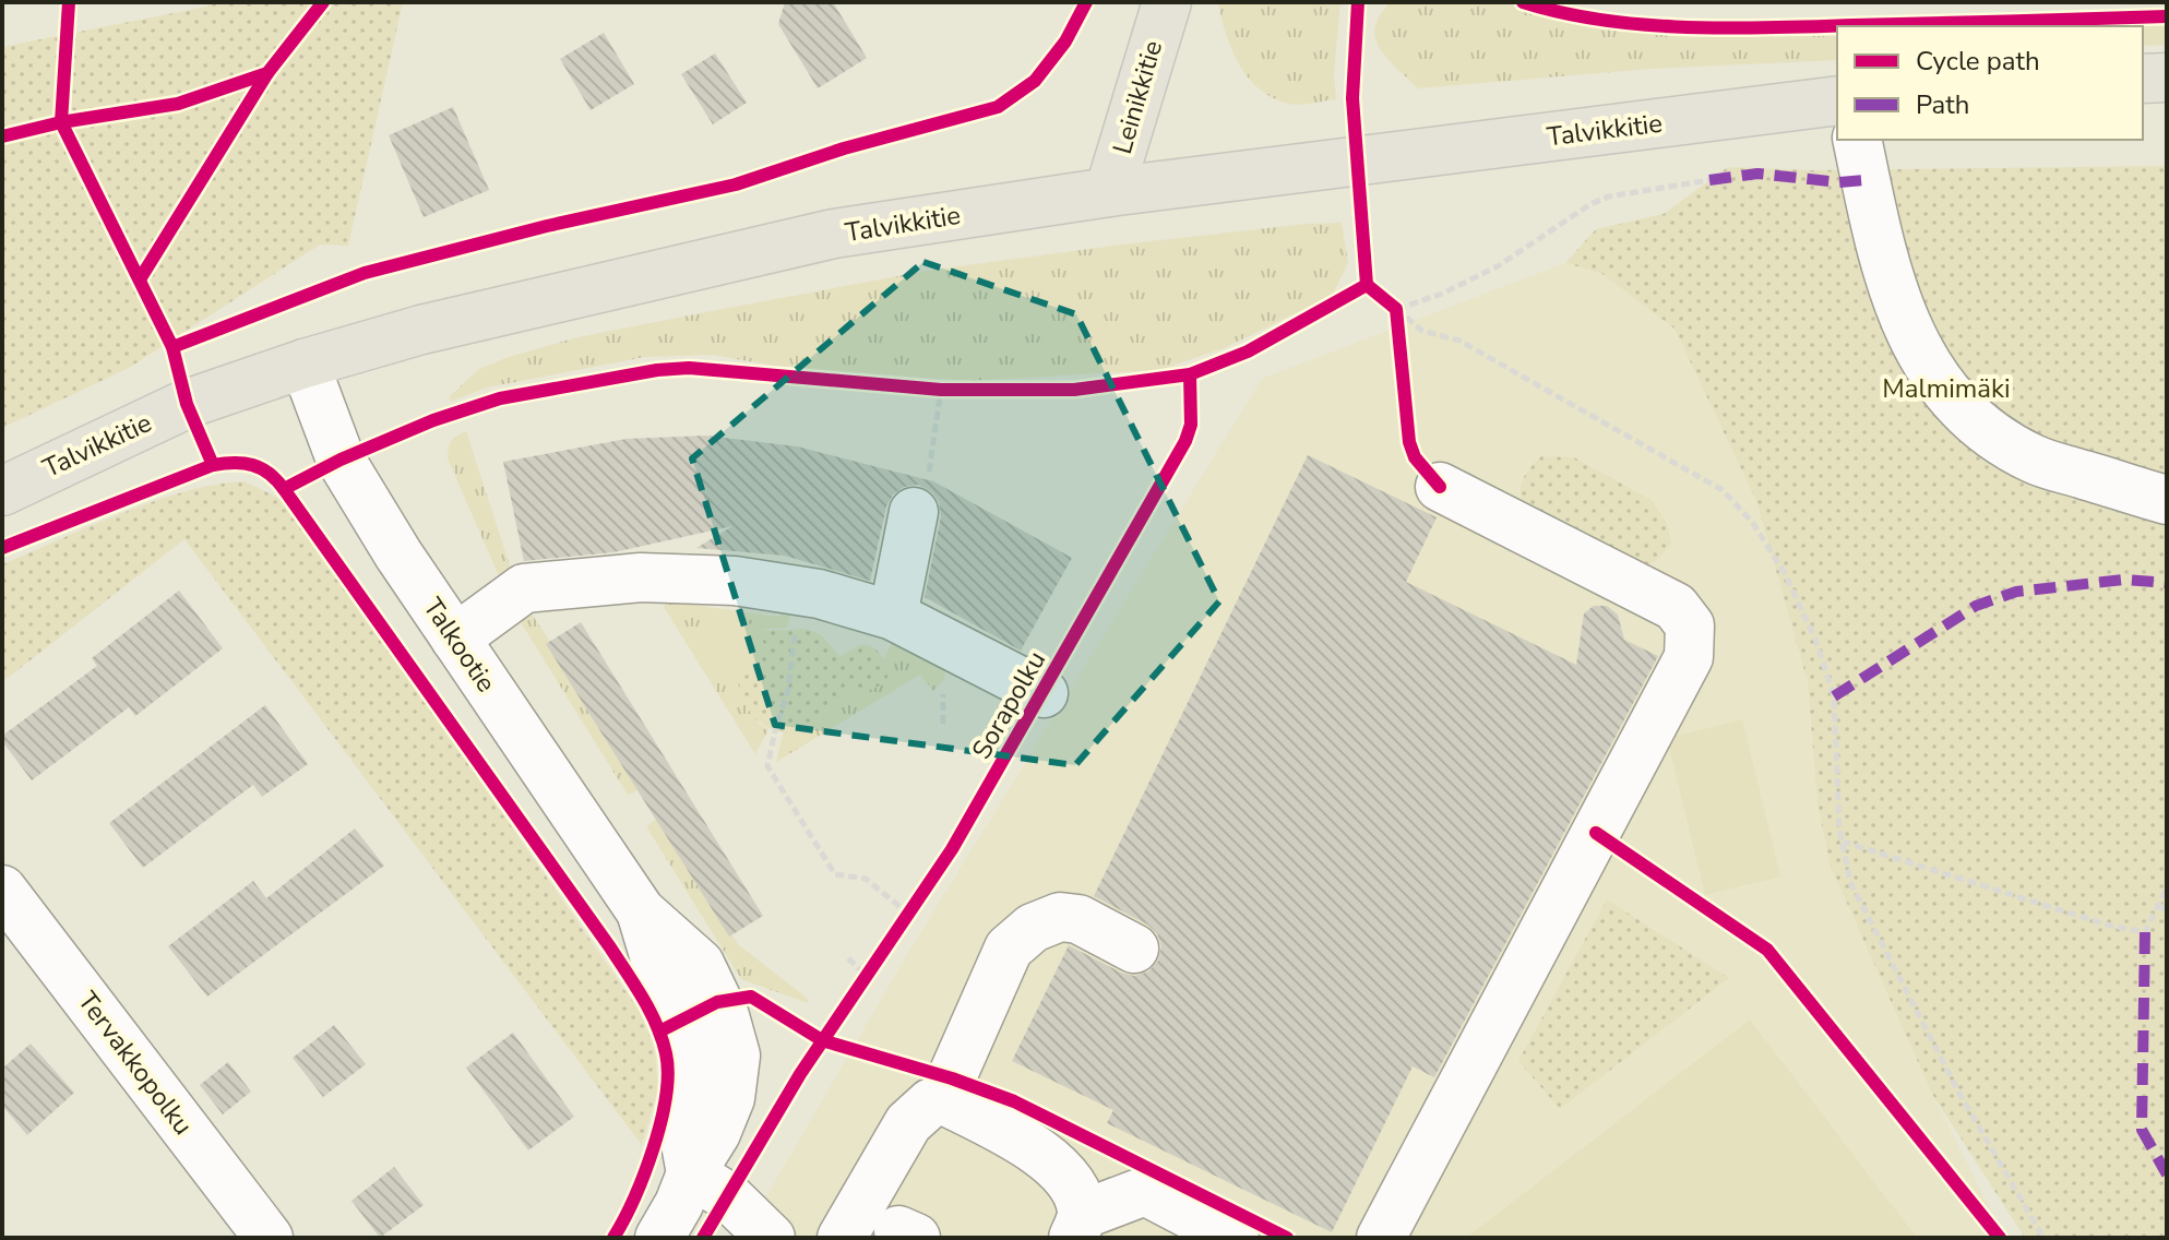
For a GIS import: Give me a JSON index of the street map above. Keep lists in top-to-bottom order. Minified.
{"streets":{"main road":["Leinikkitie","Talvikkitie"],"street":["Talkootie","Tervakkopolku"],"cycle path":["Sorapolku"]},"crossings":[["Leinikkitie","Talvikkitie"],["Talvikkitie","Talkootie"]],"parks":["Malmimäki"],"legend":["Cycle path","Path"]}
